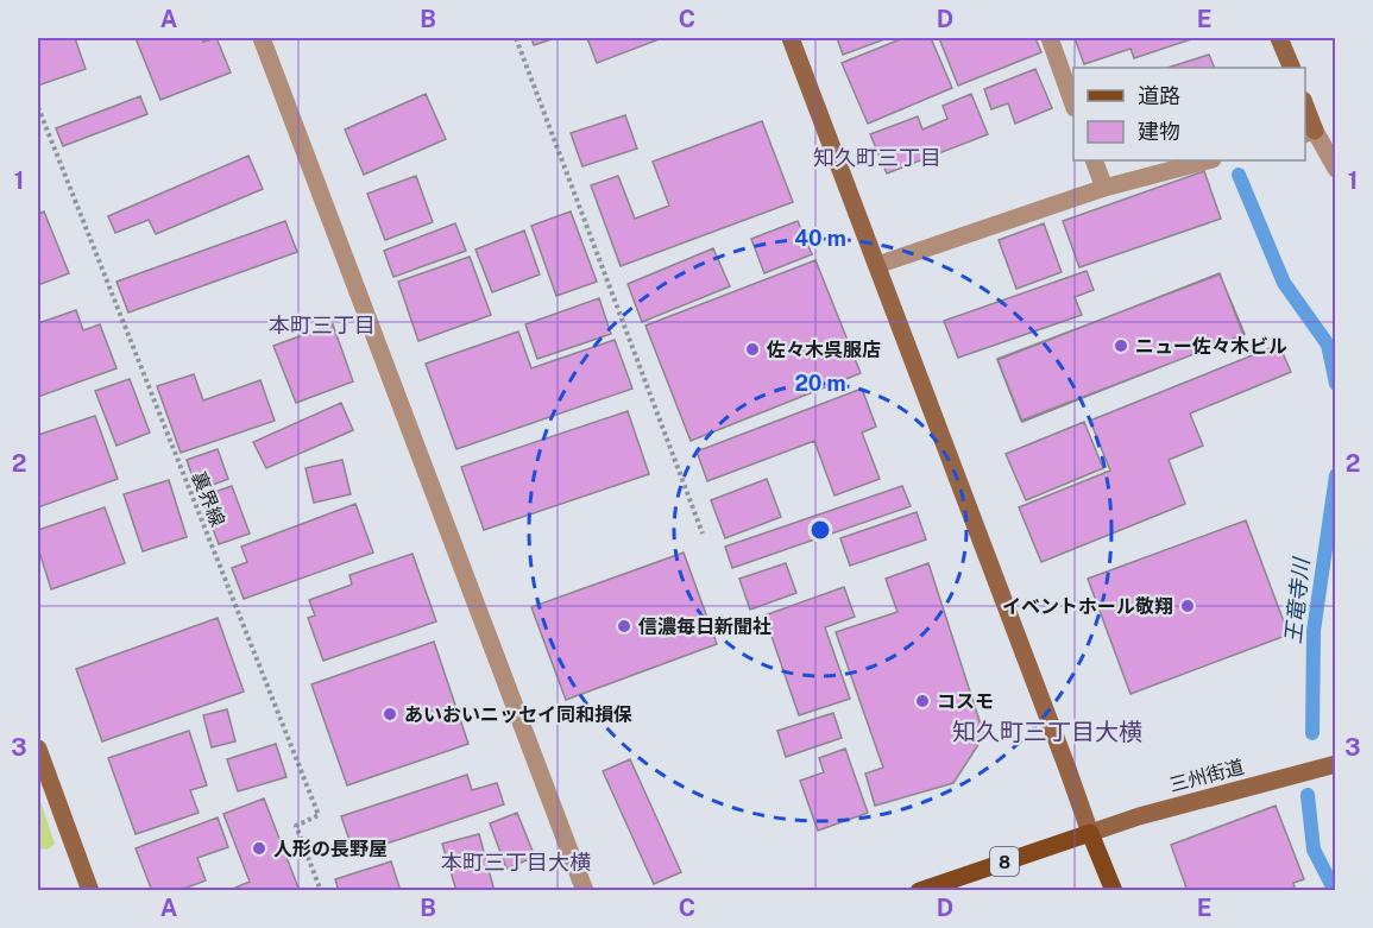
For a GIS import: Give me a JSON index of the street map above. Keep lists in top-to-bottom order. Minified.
{"streets":{"main road":["8"],"street":["三州街道"],"path":["裏界線"]},"crossings":[["三州街道","8"]],"districts":["知久町三丁目","本町三丁目","知久町三丁目大横","本町三丁目大横"],"water":["王竜寺川"],"places":["ニュー佐々木ビル","佐々木呉服店","イベントホール敬翔","信濃毎日新聞社","コスモ","あいおいニッセイ同和損保","人形の長野屋"],"legend":["道路","建物"],"grid":{"columns":["A","B","C","D","E"],"rows":["1","2","3"]},"rings":["40 m","20 m"]}
